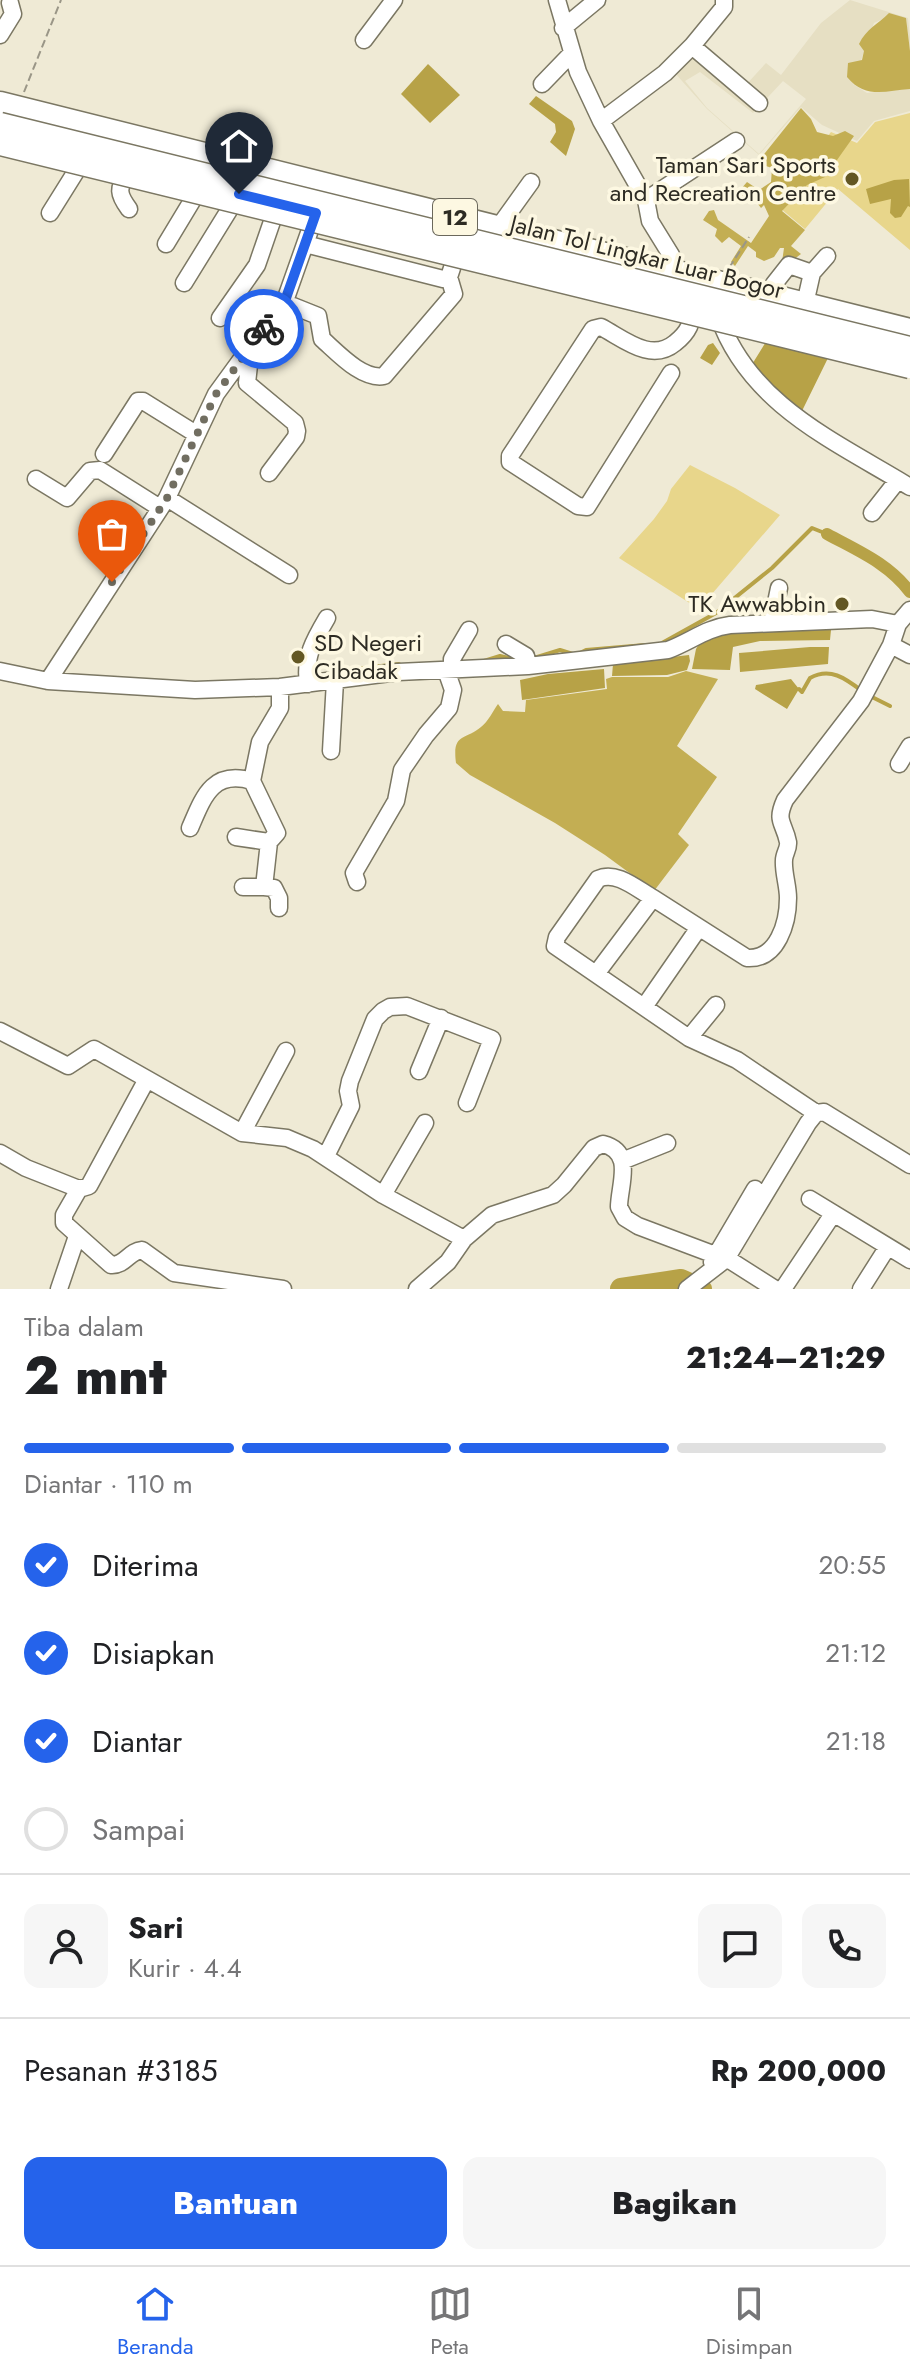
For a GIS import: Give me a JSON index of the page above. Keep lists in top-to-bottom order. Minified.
{"streets":{"highway":["12","Jalan Tol Lingkar Luar Bogor"]},"crossings":[["12","Jalan Tol Lingkar Luar Bogor"]],"places":["Taman Sari Sports and Recreation Centre","TK Awwabbin","SD Negeri Cibadak"],"page":{"heading":["2 mnt","Tiba dalam","21:24–21:29"],"panel":["Sari","Kurir · 4.4","Pesanan #3185","Rp 200,000"],"bar":"Diantar · 110 m","list":[["Diterima","20:55"],["Disiapkan","21:12"],["Diantar","21:18"],"Sampai"],"buttons":["Bantuan","Bagikan"],"tabs":["Beranda","Peta","Disimpan"]}}
